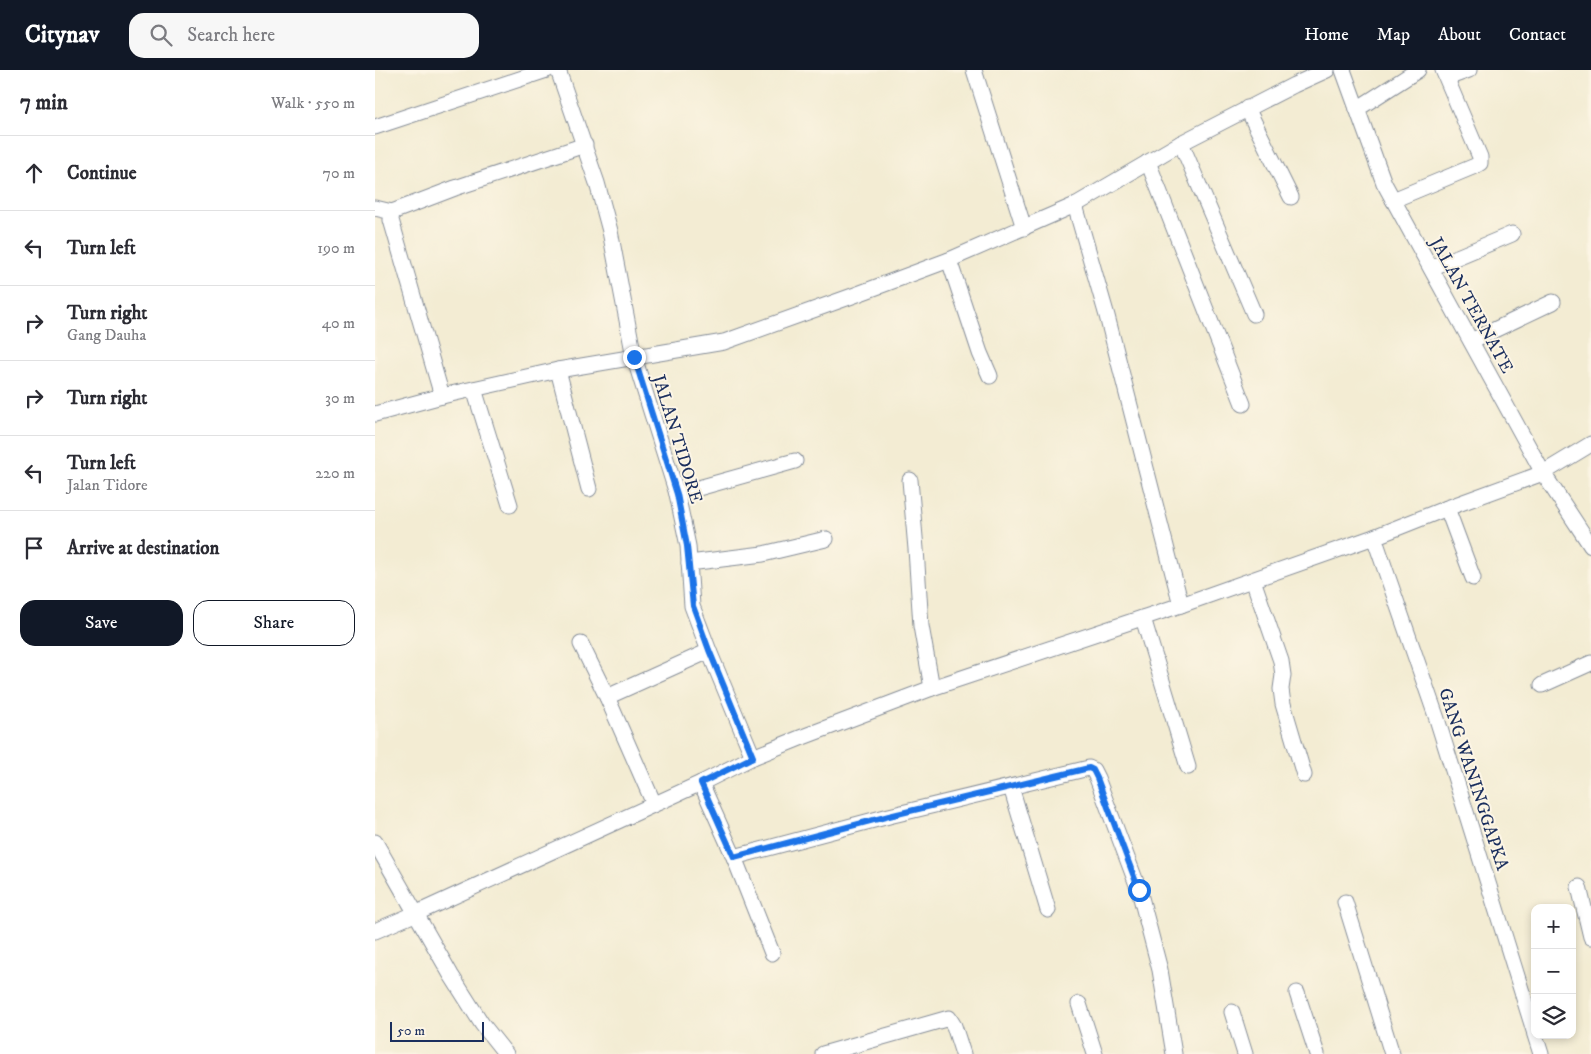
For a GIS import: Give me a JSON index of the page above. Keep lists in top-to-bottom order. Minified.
{"streets":{"street":["JALAN TERNATE","JALAN TIDORE","GANG WANINGGAPKA"]},"scale_bar":"50 m","page":{"header":"Citynav","search":"Search here","nav":["Home","Map","About","Contact"],"heading":["7 min","Walk · 550 m"],"list":[["Continue","70 m"],["Turn left","190 m"],["Turn right","Gang Dauha","40 m"],["Turn right","30 m"],["Turn left","Jalan Tidore","220 m"],"Arrive at destination"],"buttons":["Save","Share"],"map_buttons":["+","−"],"scale":"50 m"}}
